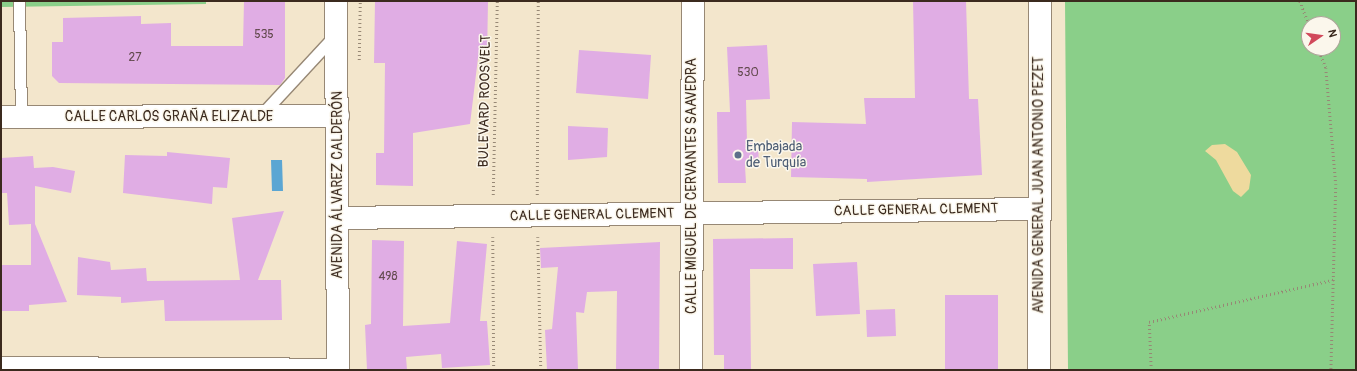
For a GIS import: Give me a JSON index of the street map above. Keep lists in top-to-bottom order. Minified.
{"streets":{"street":["CALLE CARLOS GRAÑA ELIZALDE","AVENIDA ÁLVAREZ CALDERÓN","AVENIDA GENERAL JUAN ANTONIO PEZET","CALLE MIGUEL DE CERVANTES SAAVEDRA","CALLE GENERAL CLEMENT"],"path":["BULEVARD ROOSVELT"]},"crossings":[["CALLE CARLOS GRAÑA ELIZALDE","AVENIDA ÁLVAREZ CALDERÓN"],["AVENIDA ÁLVAREZ CALDERÓN","CALLE GENERAL CLEMENT"],["AVENIDA GENERAL JUAN ANTONIO PEZET","CALLE GENERAL CLEMENT"],["CALLE MIGUEL DE CERVANTES SAAVEDRA","CALLE GENERAL CLEMENT"]],"places":["Embajada de Turquía"],"house_numbers":["535","27","530","498"],"north":"right"}
